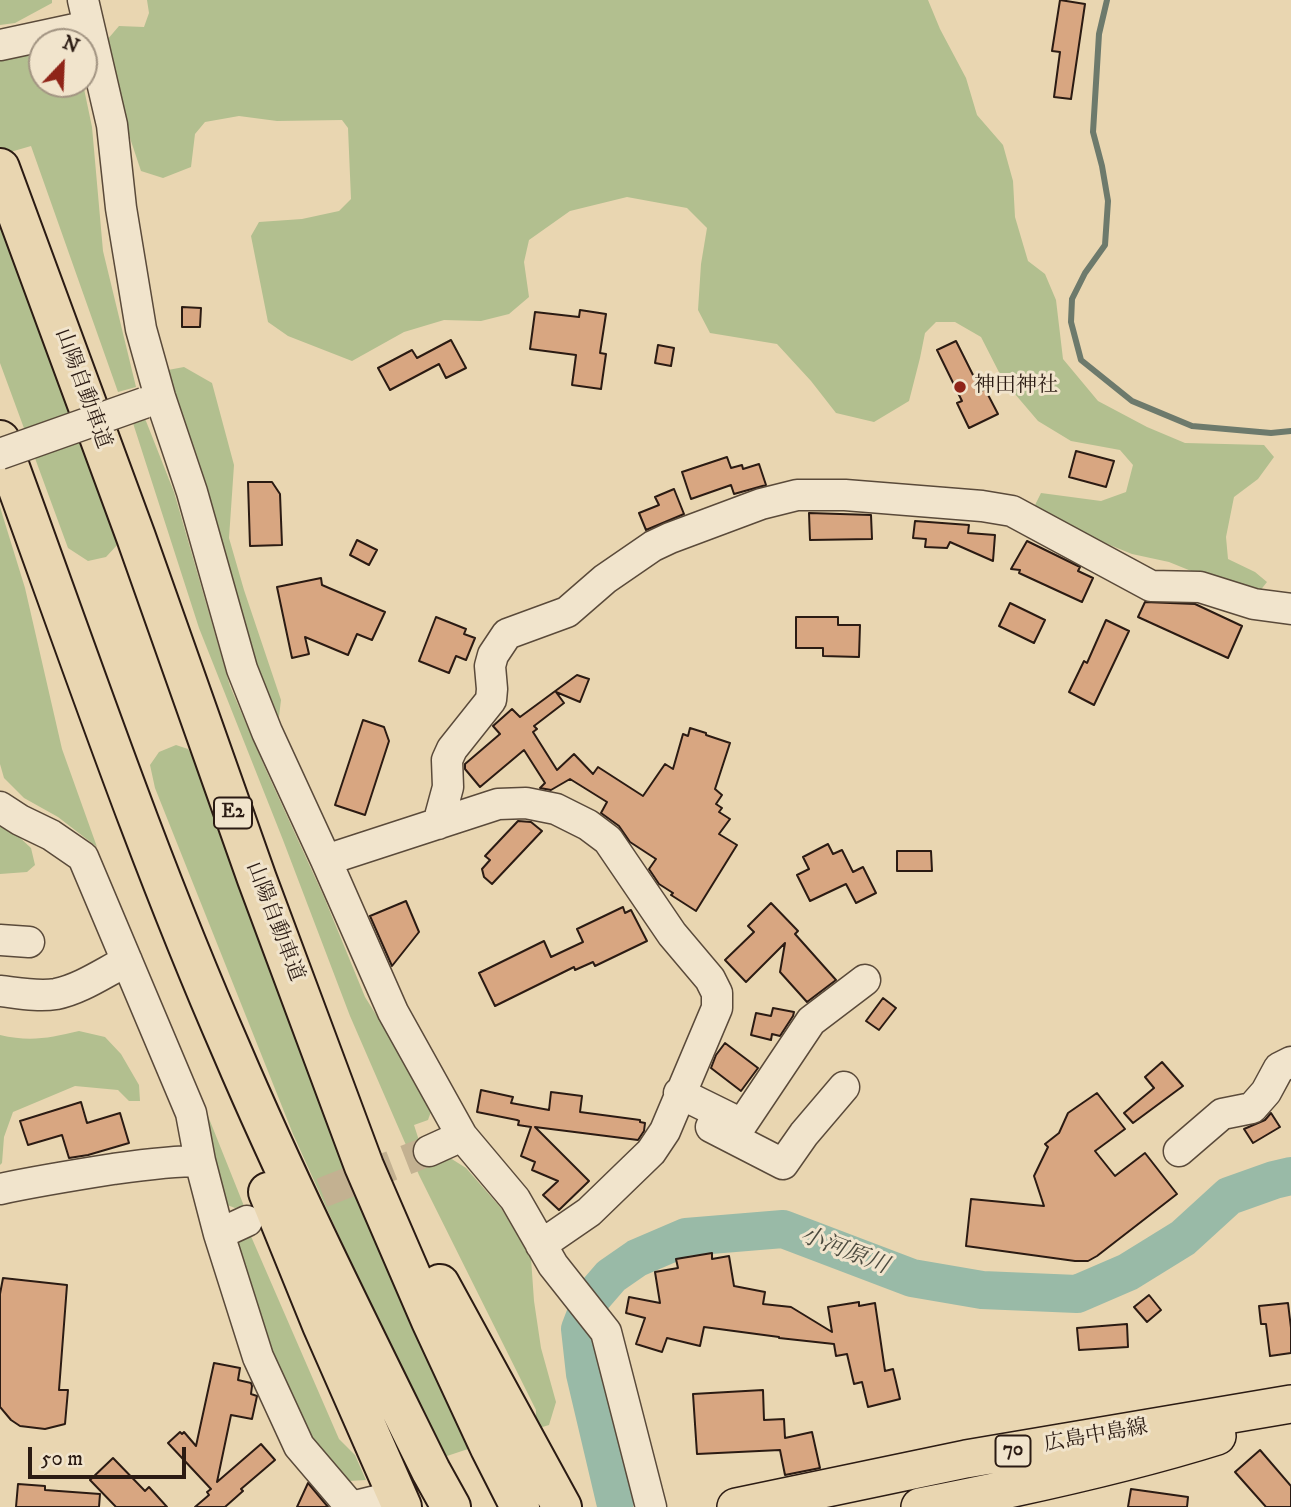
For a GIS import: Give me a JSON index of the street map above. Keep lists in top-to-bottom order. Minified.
{"streets":{"highway":["山陽自動車道","E2"],"main road":["広島中島線","70"]},"water":["小河原川"],"places":["神田神社"],"scale_bar":"50 m","north":"top right"}
